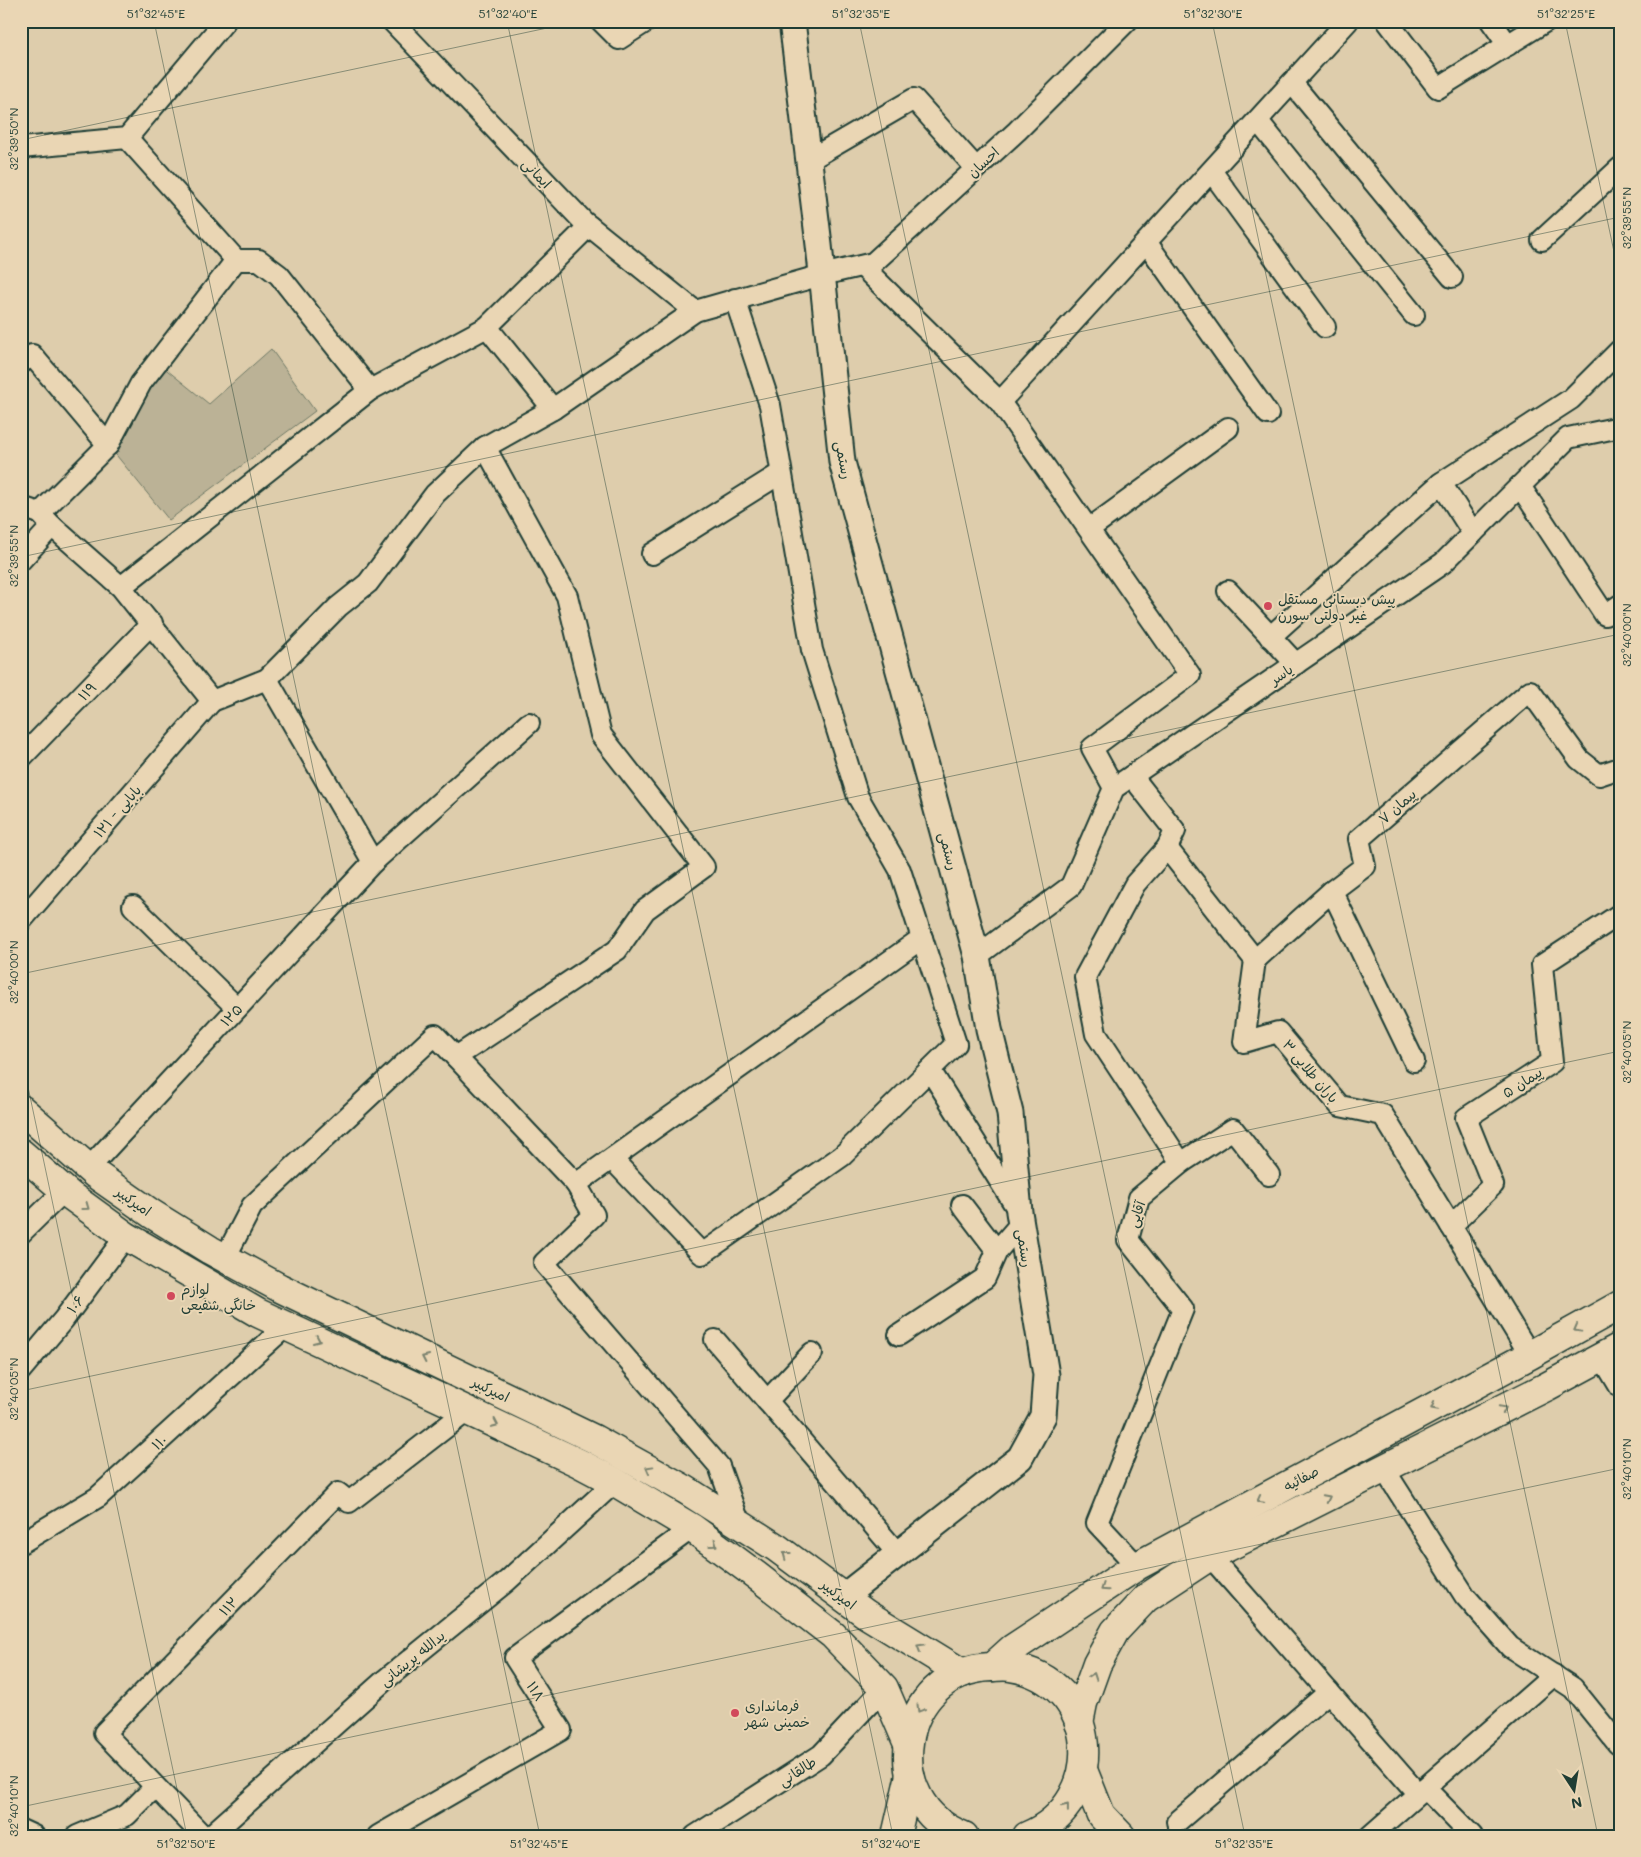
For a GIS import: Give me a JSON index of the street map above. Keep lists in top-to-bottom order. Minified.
{"streets":{"main road":["امیرکبیر","صفائیه"],"street":["احسان","ایمانی","رستمی","یاسر","۱۱۹","پیمان ۷","بابایی - ۱۲۱","۱۲۵","باران طلایی ۳","پیمان ۵","آقایی","۱۰۶","۱۱۰","۱۱۲","یدالله پریشانی","۱۱۸","طالقانی"]},"crossings":[["احسان","ایمانی"],["احسان","رستمی"],["رستمی","امیرکبیر"],["۱۲۵","امیرکبیر"],["باران طلایی ۳","پیمان ۵"],["باران طلایی ۳","صفائیه"],["آقایی","صفائیه"]],"places":["پیش دبستانی مستقل غیر دولتی سورن","لوازم خانگی شفیعی","فرمانداری خمینی شهر"],"north":"bottom","coordinates":["51°32'45\"E","51°32'40\"E","51°32'35\"E","51°32'30\"E","51°32'25\"E","32°39'50\"N","32°39'55\"N","32°40'00\"N","32°40'05\"N","32°40'10\"N","51°32'50\"E"]}
